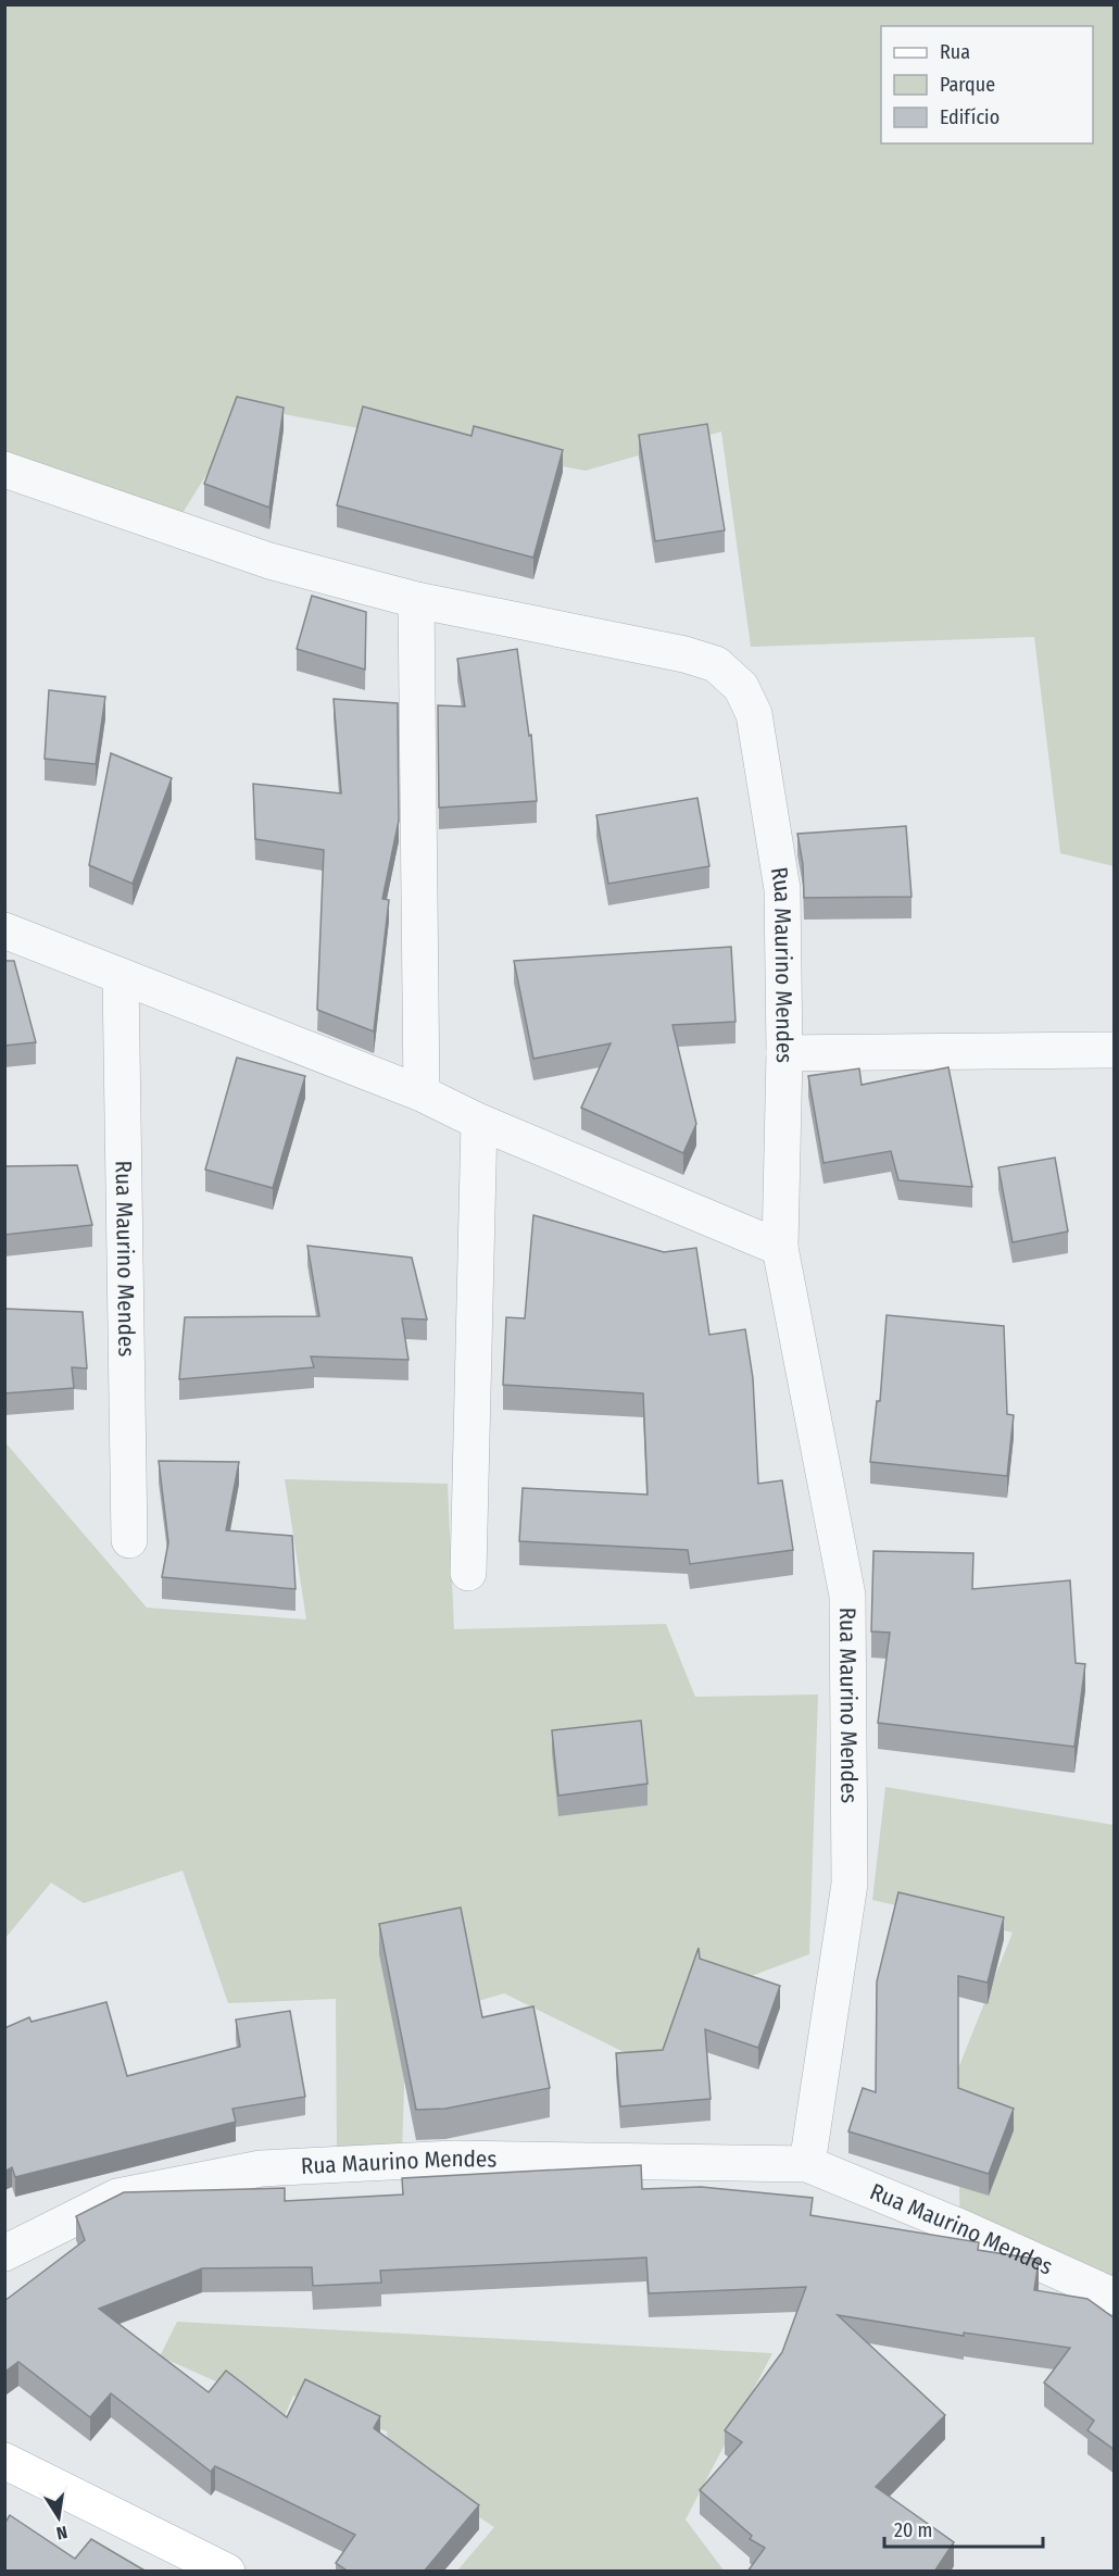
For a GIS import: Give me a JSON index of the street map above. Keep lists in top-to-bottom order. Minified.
{"streets":{"street":["Rua Maurino Mendes"]},"legend":["Rua","Parque","Edifício"],"scale_bar":"20 m","north":"bottom"}
